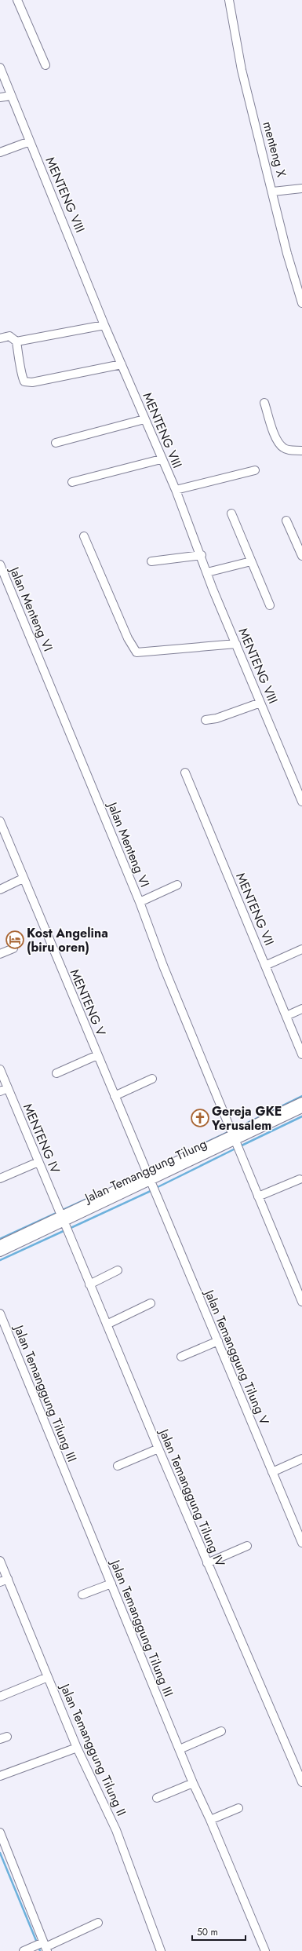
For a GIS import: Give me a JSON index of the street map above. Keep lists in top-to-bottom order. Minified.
{"streets":{"street":["menteng X","MENTENG VIII","Jalan Menteng VI","MENTENG VII","MENTENG V","MENTENG IV","Jalan Temanggung Tilung","Jalan Temanggung Tilung V","Jalan Temanggung Tilung III","Jalan Temanggung Tilung IV","Jalan Temanggung Tilung II"]},"crossings":[["Jalan Menteng VI","Jalan Temanggung Tilung"],["MENTENG V","Jalan Temanggung Tilung"],["MENTENG V","Jalan Temanggung Tilung V"],["MENTENG IV","Jalan Temanggung Tilung"],["MENTENG IV","Jalan Temanggung Tilung IV"],["Jalan Temanggung Tilung","Jalan Temanggung Tilung V"],["Jalan Temanggung Tilung","Jalan Temanggung Tilung IV"]],"places":{"hotel":["Kost Angelina (biru oren)"],"church":["Gereja GKE Yerusalem"]},"scale_bar":"50 m"}
